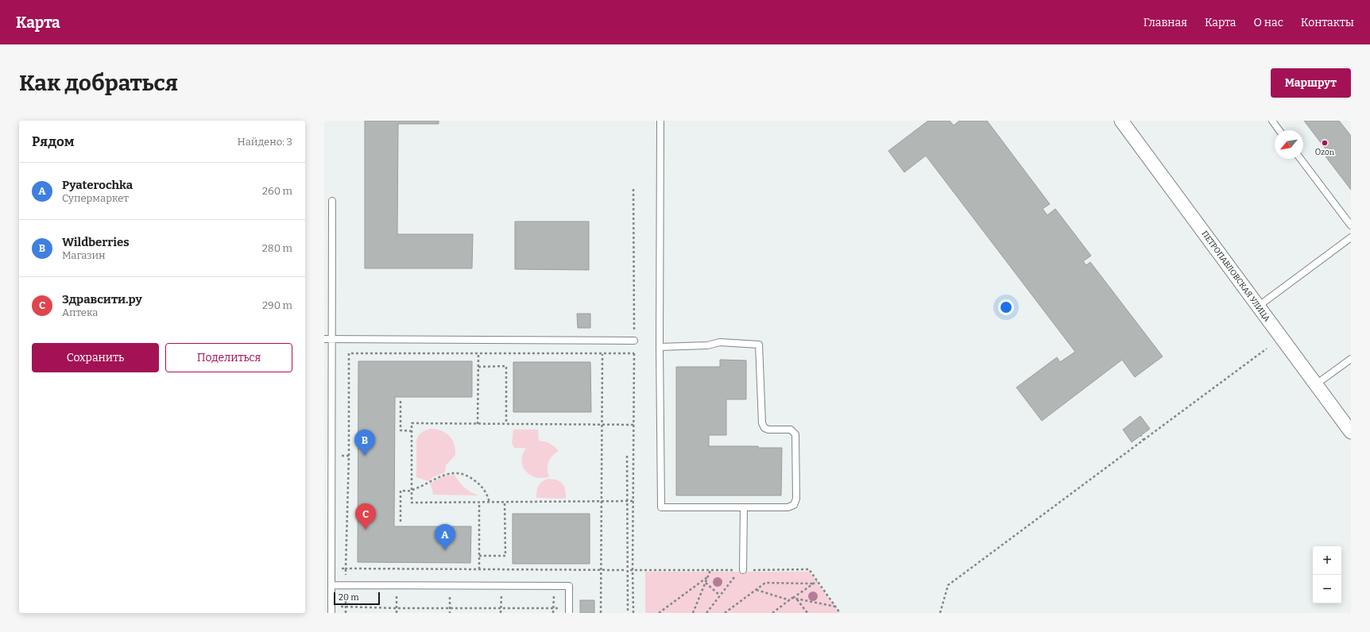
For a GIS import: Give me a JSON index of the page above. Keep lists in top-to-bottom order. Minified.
{"streets":{"street":["ПЕТРОПАВЛОВСКАЯ УЛИЦА"]},"places":["Ozon"],"scale_bar":"20 m","north":"bottom left","page":{"header":"Карта","nav":["Главная","Карта","О нас","Контакты"],"buttons":["Маршрут",["Сохранить","Поделиться"]],"title":"Как добраться","heading":["Рядом","Найдено: 3"],"list":[{"mark":"A","name":"Pyaterochka","note":"Супермаркет","value":"260 m"},{"mark":"B","name":"Wildberries","note":"Магазин","value":"280 m"},{"mark":"C","name":"Здравсити.ру","note":"Аптека","value":"290 m"}],"pins":["B","C","A"],"map_buttons":["+","−"],"scale":"20 m"}}
